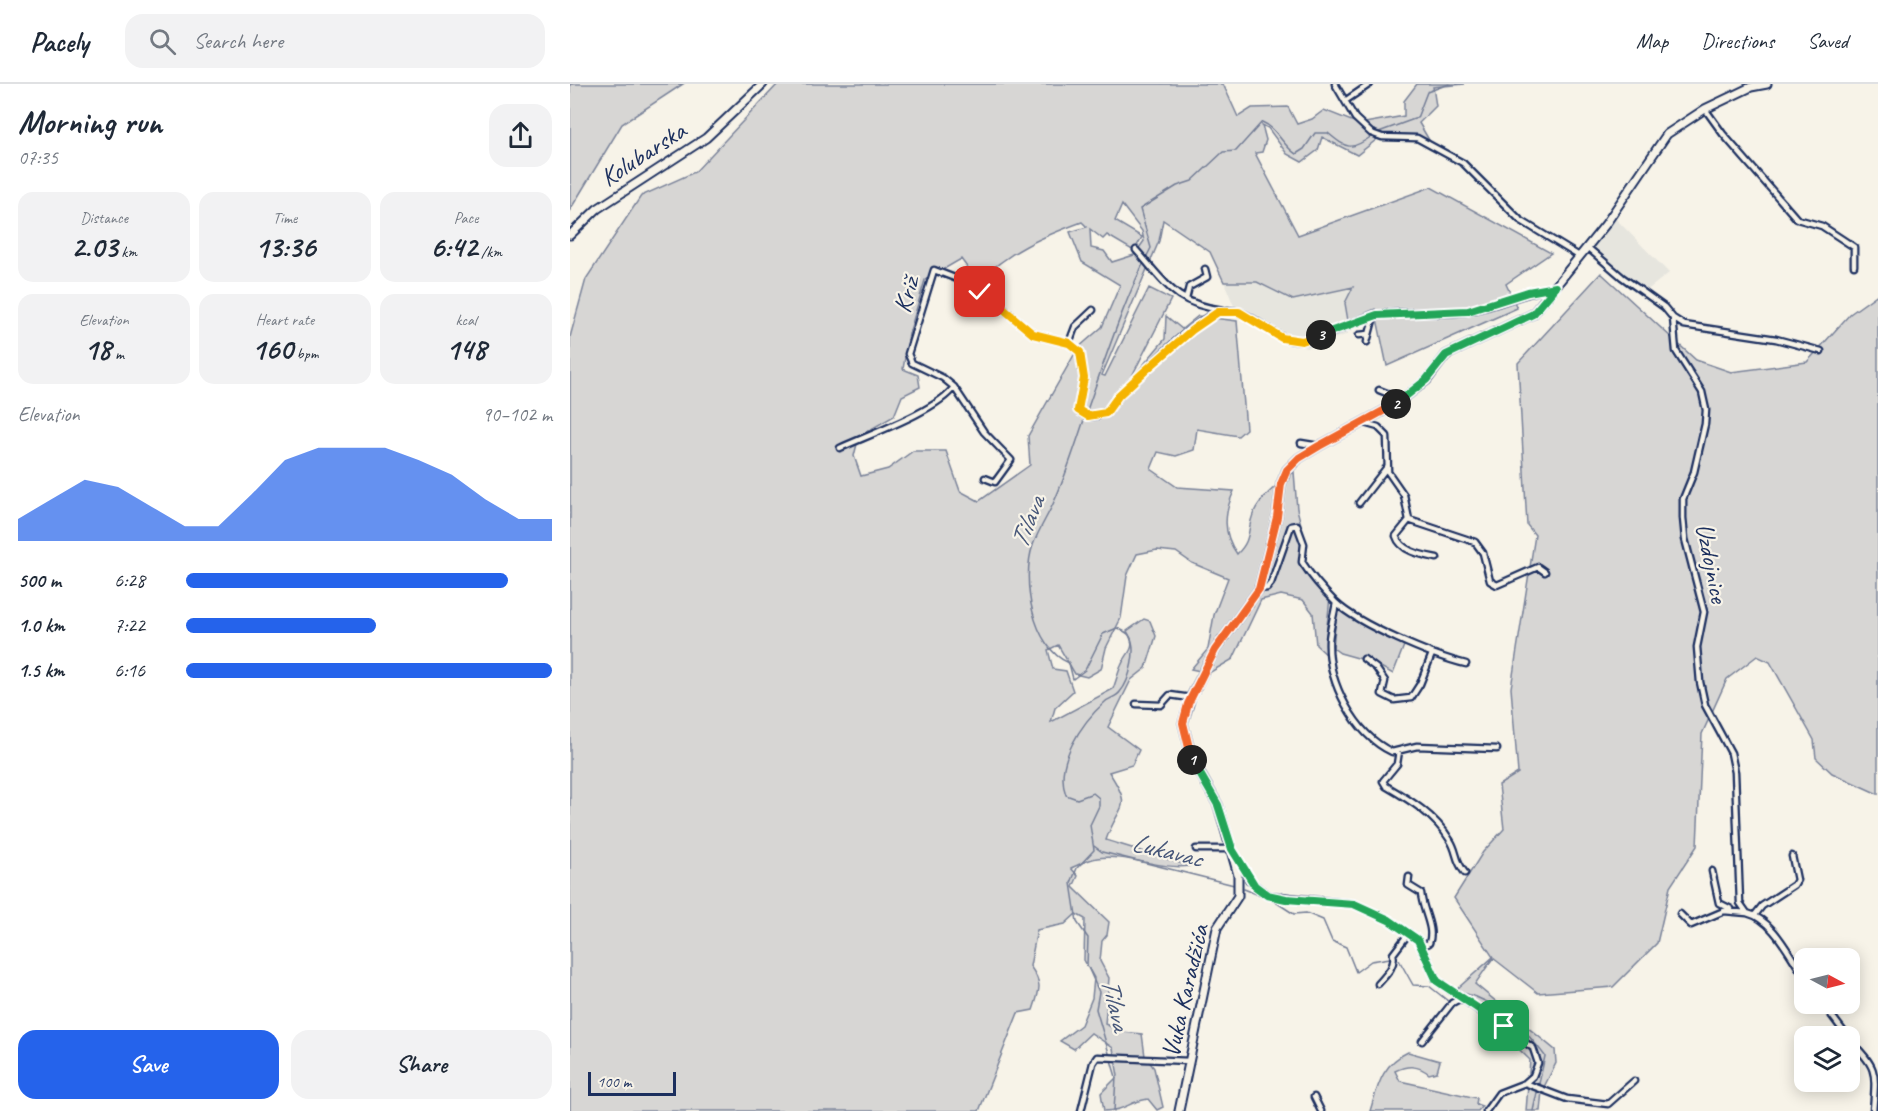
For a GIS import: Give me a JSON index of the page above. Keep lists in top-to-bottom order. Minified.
{"streets":{"street":["Kolubarska","Križ","Uzdojnice","Vuka Karadžića"]},"water":["Tilava","Lukavac"],"scale_bar":"100 m","north":"right","page":{"header":"Pacely","search":"Search here","nav":["Map","Directions","Saved"],"heading":["Morning run","07:35"],"stats":[["Distance","2.03 km"],["Time","13:36"],["Pace","6:42 /km"],["Elevation","18 m"],["Heart rate","160 bpm"],["kcal","148"]],"pins":["3","2","1"],"chart":["Elevation","90–102 m"],"list":[{"name":"500 m","note":"6:28"},{"name":"1.0 km","note":"7:22"},{"name":"1.5 km","note":"6:16"}],"buttons":["Save","Share"],"scale":"100 m"}}
